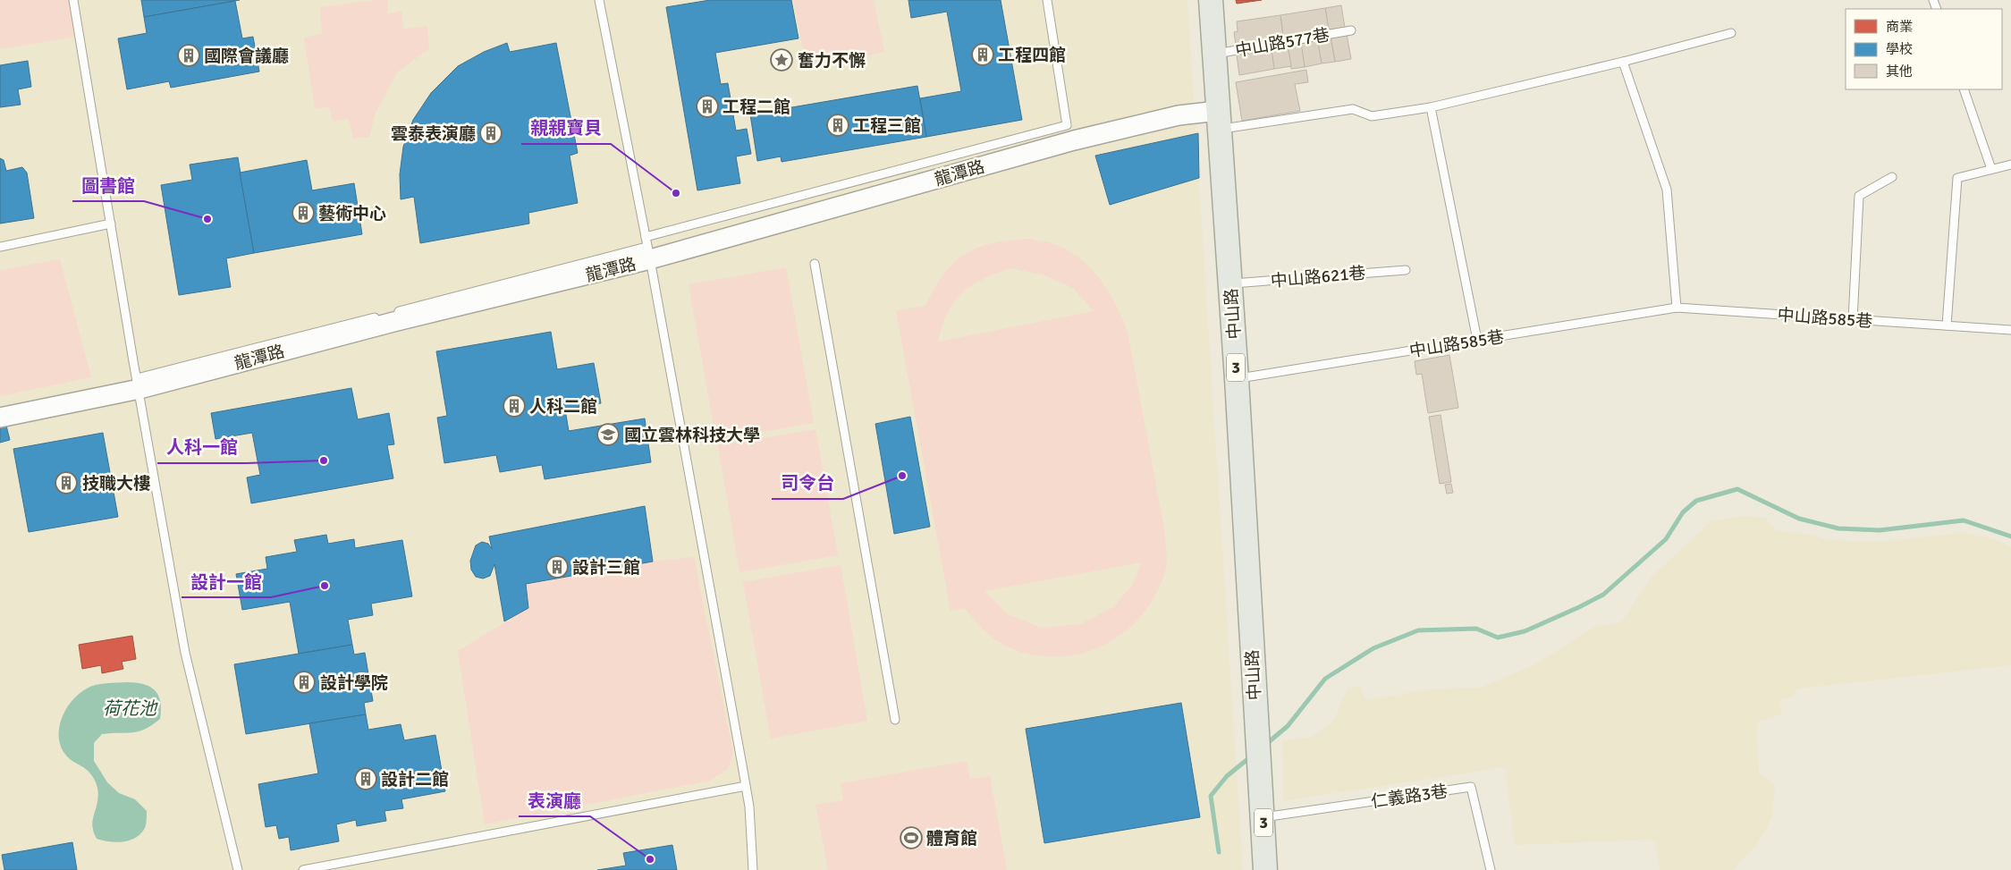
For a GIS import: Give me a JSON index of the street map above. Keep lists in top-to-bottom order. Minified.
{"streets":{"main road":["中山路","3"],"street":["龍潭路"],"lane":["中山路577巷","中山路621巷","中山路585巷","仁義路3巷"]},"crossings":[["中山路577巷","中山路"],["龍潭路","中山路"],["中山路621巷","中山路"],["中山路","中山路585巷"],["中山路","3"],["中山路","仁義路3巷"],["3","仁義路3巷"]],"water":["荷花池"],"places":{"building":["工程四館","國際會議廳","工程二館","工程三館","雲泰表演廳","藝術中心","人科二館","技職大樓","設計三館","設計學院","設計二館"],"place":["奮力不懈"],"other":["親親寶貝","圖書館","人科一館","司令台","設計一館","表演廳"],"school or university":["國立雲林科技大學"],"sports":["體育館"]},"legend":["商業","學校","其他"]}
